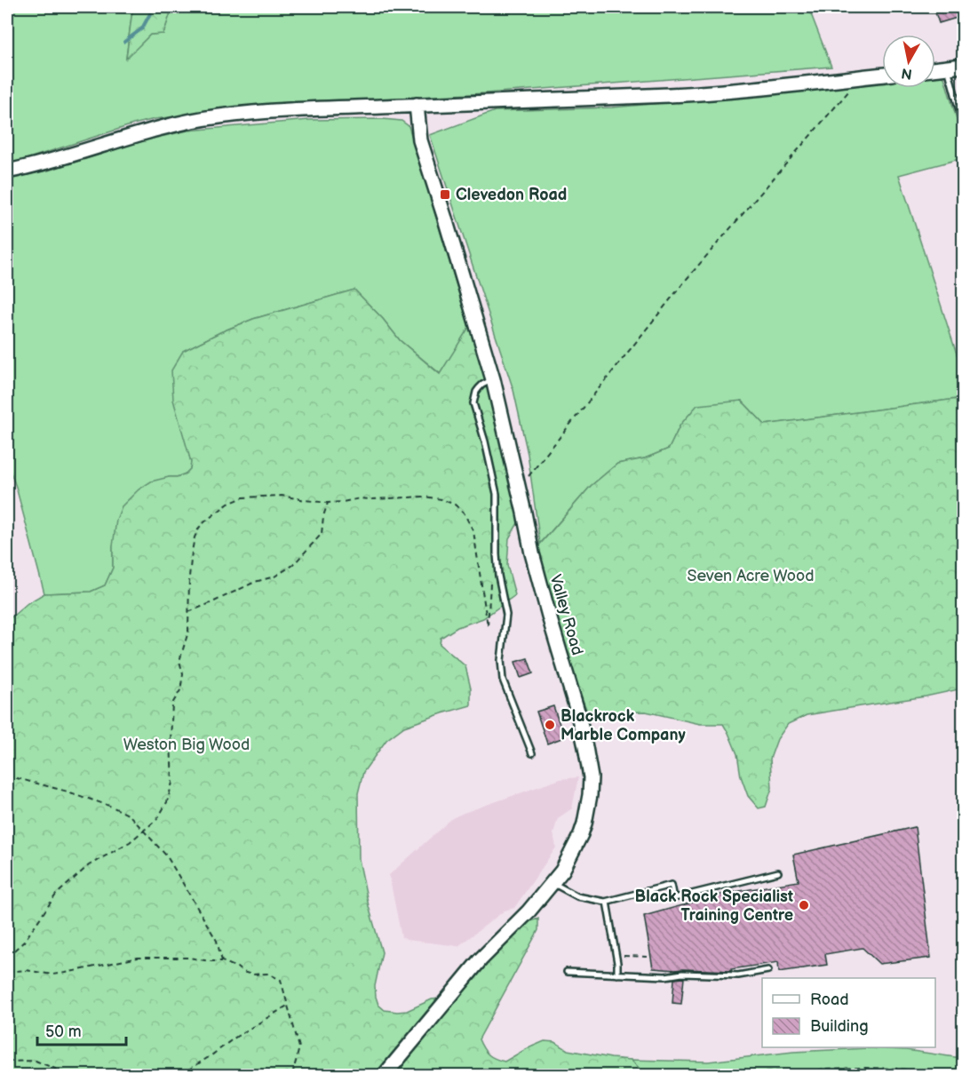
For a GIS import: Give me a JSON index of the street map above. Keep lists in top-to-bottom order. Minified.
{"streets":{"street":["Valley Road"]},"parks":["Seven Acre Wood","Weston Big Wood"],"places":{"transit":["Clevedon Road"],"other":["Blackrock Marble Company","Black Rock Specialist Training Centre"]},"legend":["Road","Building"],"scale_bar":"50 m","north":"bottom"}
